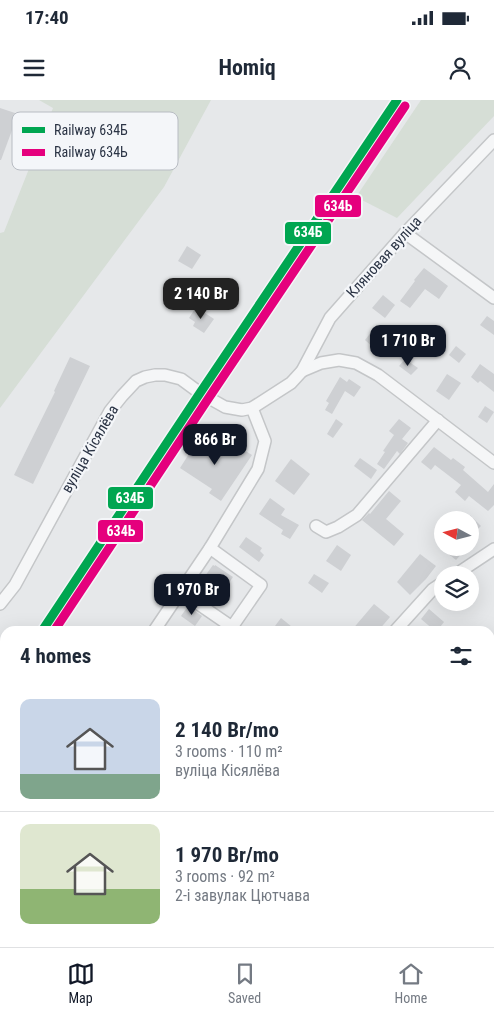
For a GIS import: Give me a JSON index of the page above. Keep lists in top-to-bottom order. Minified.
{"streets":{"street":["Кляновая вуліца","вуліца Кісялёва"]},"crossings":[["Кляновая вуліца","вуліца Кісялёва"]],"lines":["rail line 634Б","rail line 634Ь"],"legend":["Railway 634Б","Railway 634Ь"],"north":"left","page":{"status":"17:40","header":"Homiq","price":["2 140 Br","1 710 Br","866 Br","1 970 Br"],"heading":"4 homes","list":[{"name":"2 140 Br/mo","note":"3 rooms · 110 m² · вуліца Кісялёва"},{"name":"1 970 Br/mo","note":"3 rooms · 92 m² · 2-і завулак Цютчава"}],"tabs":["Map","Saved","Home"]}}
